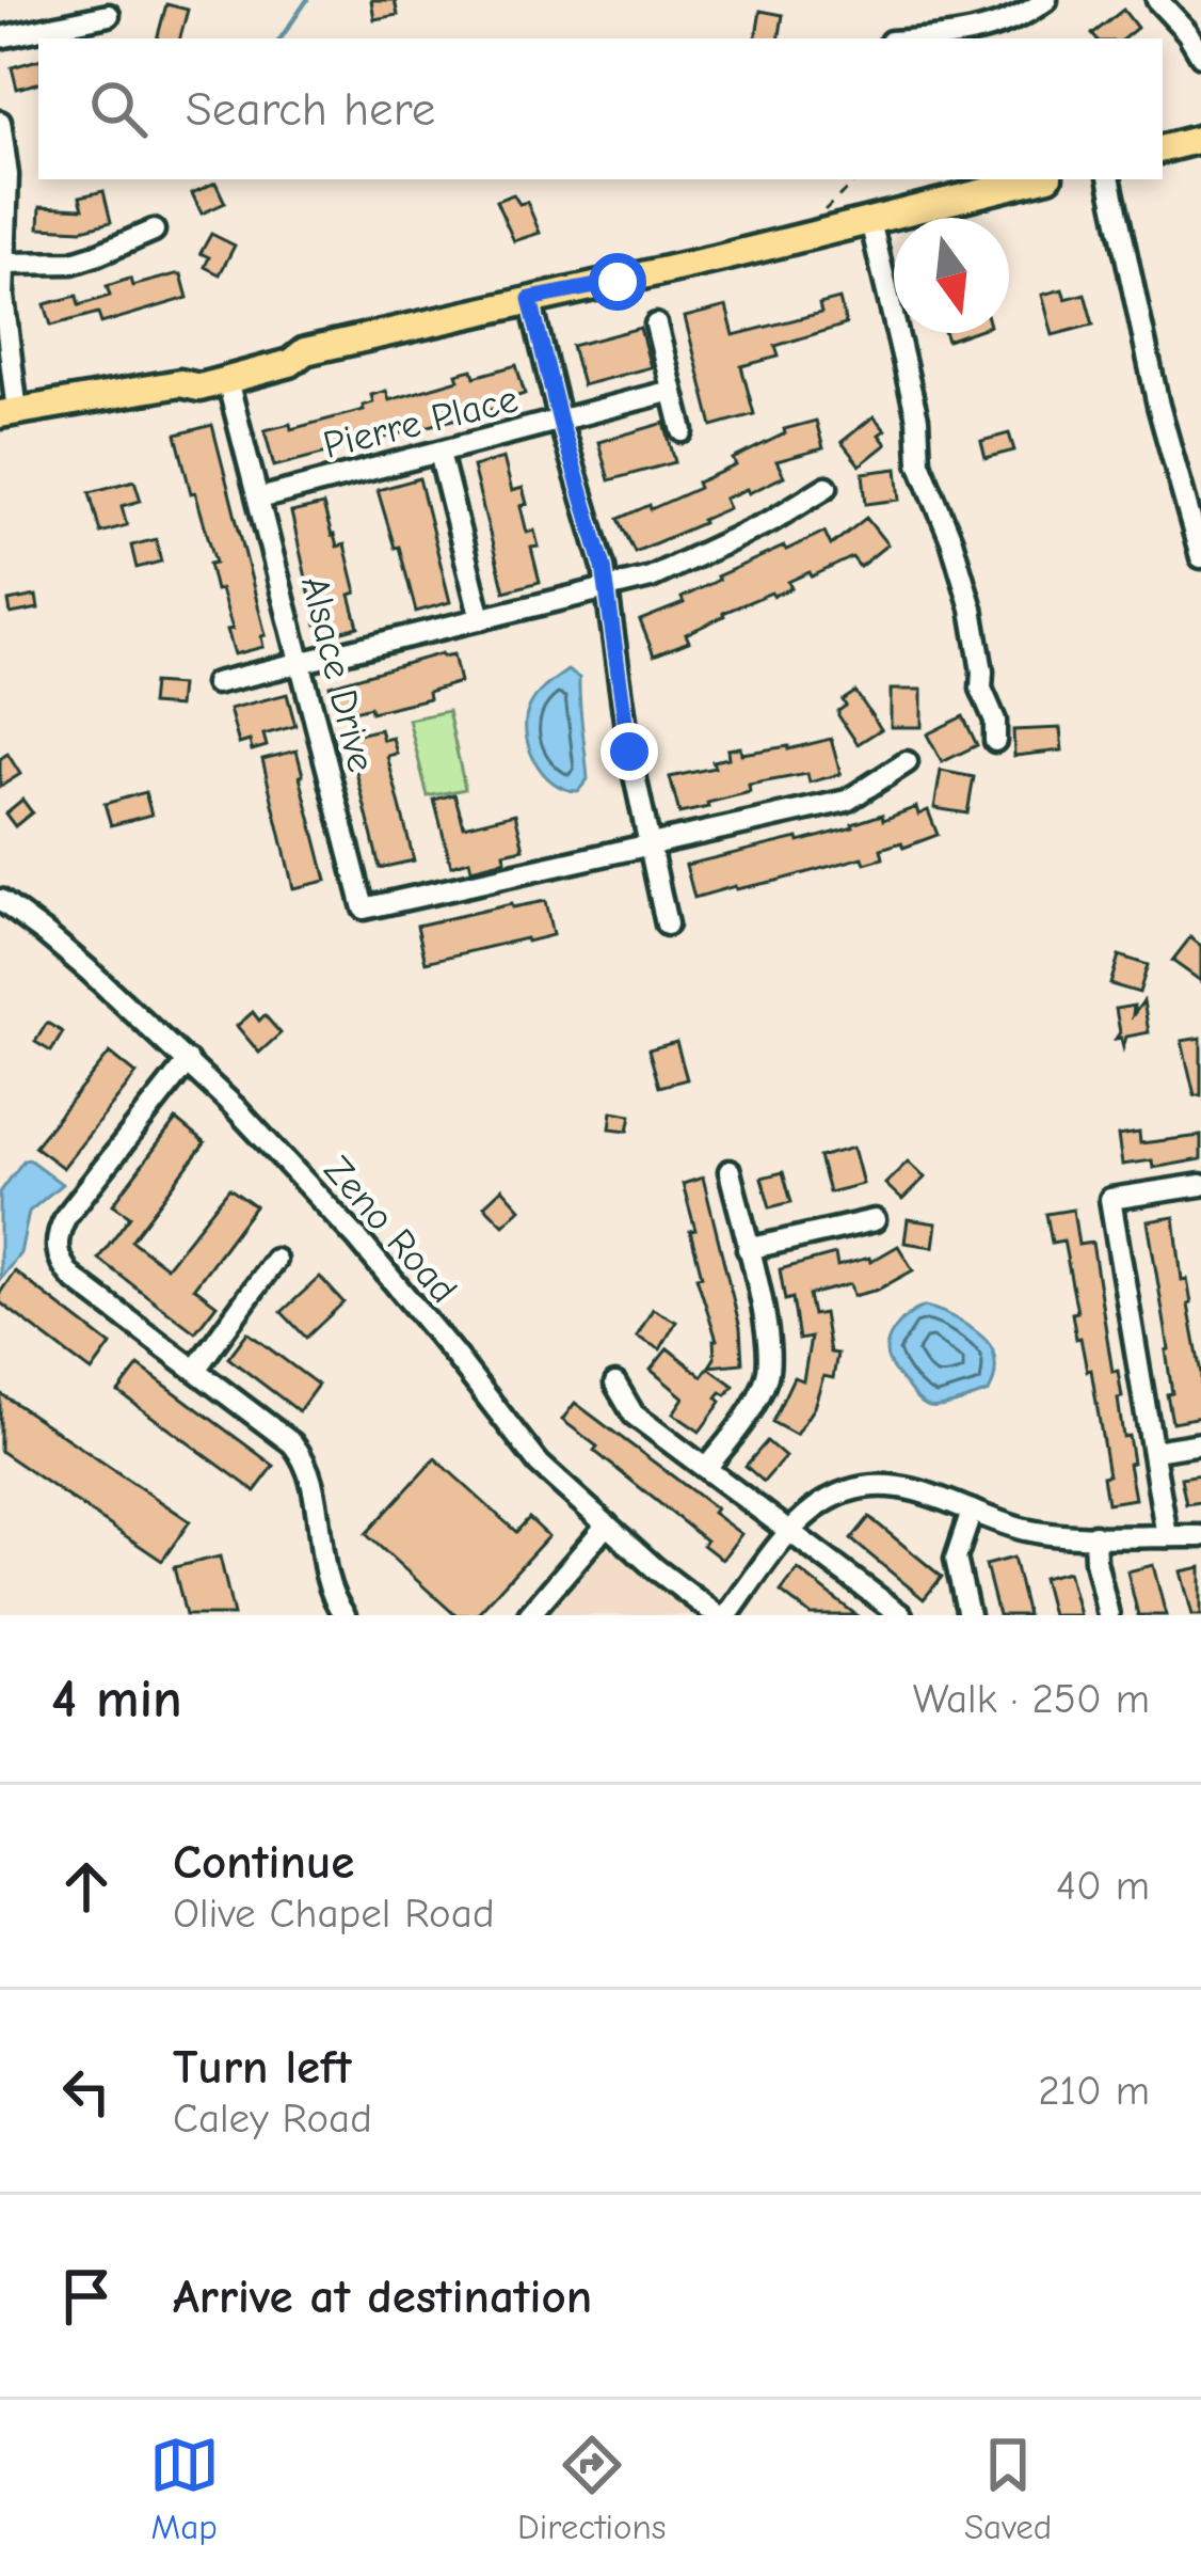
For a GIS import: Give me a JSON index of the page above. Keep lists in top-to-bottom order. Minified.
{"streets":{"street":["Pierre Place","Alsace Drive","Zeno Road"]},"crossings":[["Pierre Place","Alsace Drive"]],"north":"bottom","page":{"search":"Search here","heading":["4 min","Walk · 250 m"],"list":[["Continue","Olive Chapel Road","40 m"],["Turn left","Caley Road","210 m"],"Arrive at destination"],"nav":["Map","Directions","Saved"]}}
